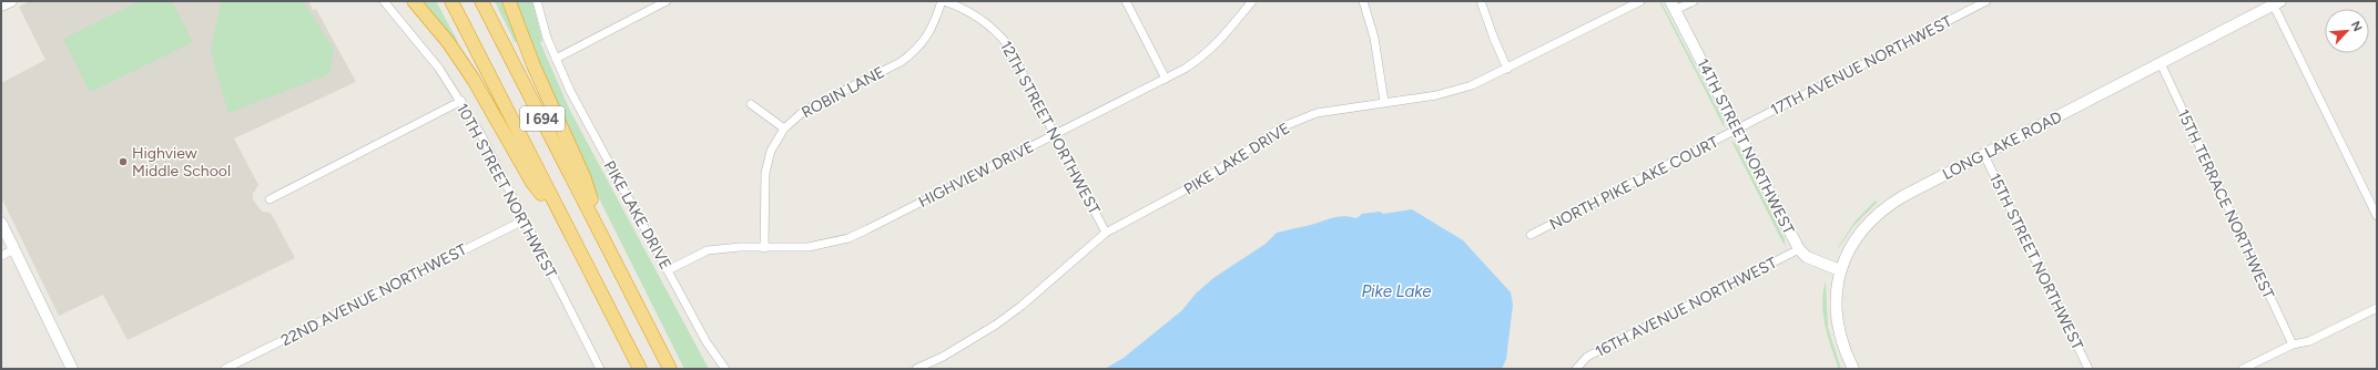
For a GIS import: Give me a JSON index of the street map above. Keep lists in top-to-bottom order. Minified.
{"streets":{"highway":["I 694"],"street":["17TH AVENUE NORTHWEST","ROBIN LANE","12TH STREET NORTHWEST","LONG LAKE ROAD","14TH STREET NORTHWEST","PIKE LAKE DRIVE","HIGHVIEW DRIVE","NORTH PIKE LAKE COURT","10TH STREET NORTHWEST","15TH TERRACE NORTHWEST","15TH STREET NORTHWEST","22ND AVENUE NORTHWEST","16TH AVENUE NORTHWEST"]},"crossings":[["17TH AVENUE NORTHWEST","14TH STREET NORTHWEST"],["17TH AVENUE NORTHWEST","NORTH PIKE LAKE COURT"],["ROBIN LANE","12TH STREET NORTHWEST"],["ROBIN LANE","HIGHVIEW DRIVE"],["12TH STREET NORTHWEST","PIKE LAKE DRIVE"],["12TH STREET NORTHWEST","HIGHVIEW DRIVE"],["LONG LAKE ROAD","14TH STREET NORTHWEST"],["LONG LAKE ROAD","15TH TERRACE NORTHWEST"],["LONG LAKE ROAD","15TH STREET NORTHWEST"],["14TH STREET NORTHWEST","NORTH PIKE LAKE COURT"],["14TH STREET NORTHWEST","16TH AVENUE NORTHWEST"],["PIKE LAKE DRIVE","HIGHVIEW DRIVE"],["10TH STREET NORTHWEST","22ND AVENUE NORTHWEST"]],"water":["Pike Lake"],"places":["Highview Middle School"],"north":"top right"}
